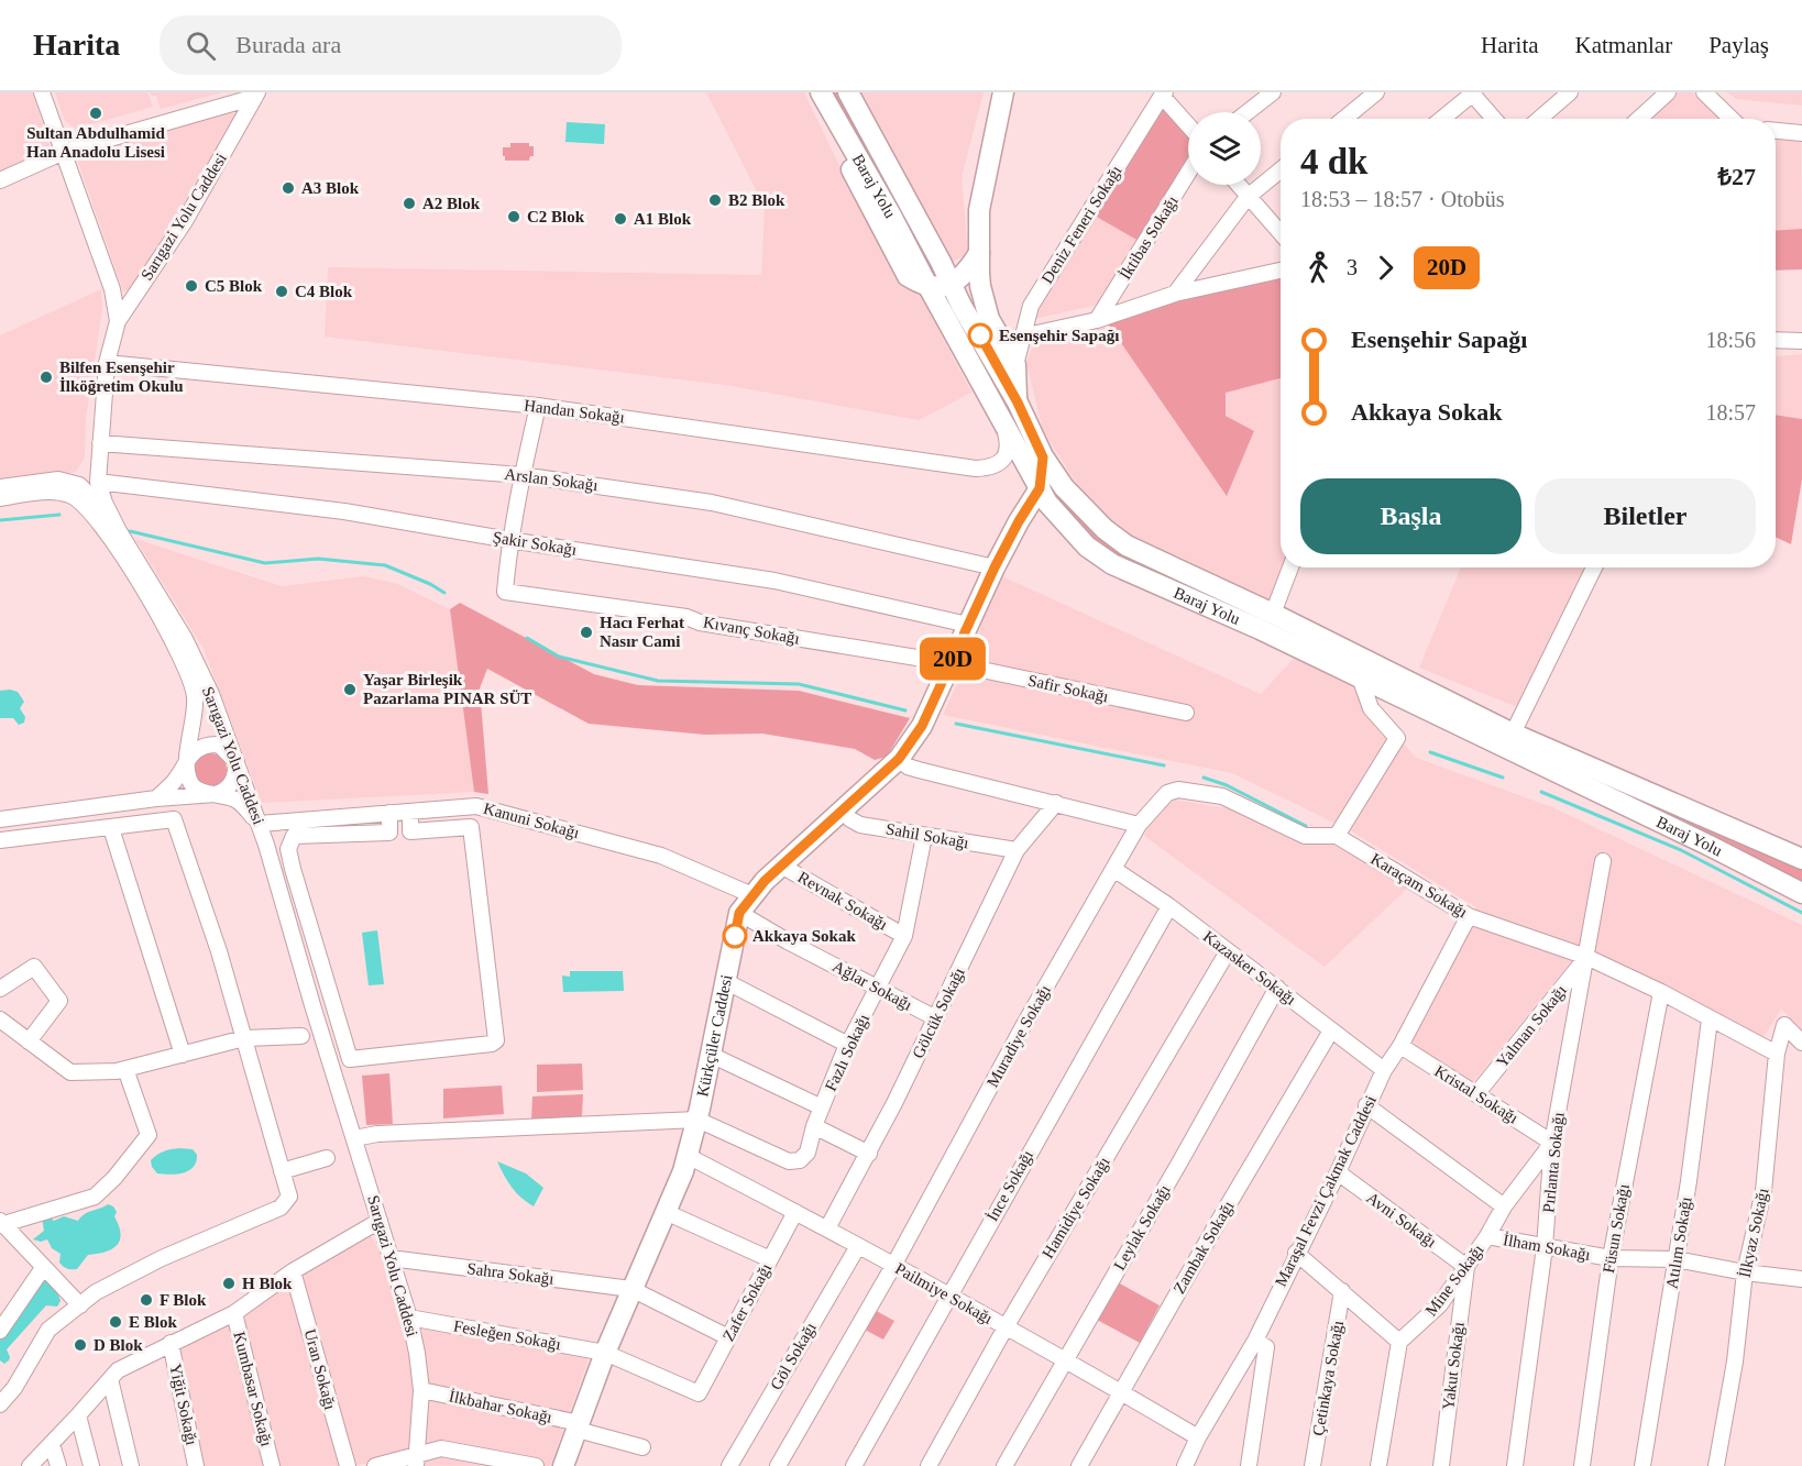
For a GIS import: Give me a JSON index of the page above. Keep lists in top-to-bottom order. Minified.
{"streets":{"main road":["Baraj Yolu","Kürkçüler Caddesi"],"street":["Sarıgazi Yolu Caddesi","Deniz Feneri Sokağı","İktibas Sokağı","Handan Sokağı","Arslan Sokağı","Şakir Sokağı","Kıvanç Sokağı","Safir Sokağı","Kanuni Sokağı","Sahil Sokağı","Karaçam Sokağı","Revnak Sokağı","Kazasker Sokağı","Ağlar Sokağı","Gölcük Sokağı","Yalman Sokağı","Muradiye Sokağı","Fazlı Sokağı","Kristal Sokağı","Pırlanta Sokağı","İnce Sokağı","Maraşal Fevzi Çakmak Caddesi","Hamidiye Sokağı","Avni Sokağı","Leylak Sokağı","Füsun Sokağı","İlkyaz Sokağı","Atılım Sokağı","Zambak Sokağı","İlham Sokağı","Sahra Sokağı","Mine Sokağı","Pailmiye Sokağı","Zafer Sokağı","Fesleğen Sokağı","Göl Sokağı","Yakut Sokağı","Uran Sokağı","Çetinkaya Sokağı","Kumbasar Sokağı","Yiğit Sokağı","İlkbahar Sokağı"]},"crossings":[["Baraj Yolu","Handan Sokağı"],["Baraj Yolu","Kürkçüler Caddesi"],["Sarıgazi Yolu Caddesi","Handan Sokağı"],["Sarıgazi Yolu Caddesi","Arslan Sokağı"],["Sarıgazi Yolu Caddesi","Şakir Sokağı"],["Sarıgazi Yolu Caddesi","Kanuni Sokağı"],["Sarıgazi Yolu Caddesi","Sahra Sokağı"],["Sarıgazi Yolu Caddesi","Fesleğen Sokağı"],["Sarıgazi Yolu Caddesi","İlkbahar Sokağı"],["Handan Sokağı","Kıvanç Sokağı"],["Arslan Sokağı","Kıvanç Sokağı"],["Arslan Sokağı","Kürkçüler Caddesi"],["Şakir Sokağı","Kıvanç Sokağı"],["Şakir Sokağı","Kürkçüler Caddesi"],["Kıvanç Sokağı","Safir Sokağı"],["Kıvanç Sokağı","Kürkçüler Caddesi"],["Safir Sokağı","Kürkçüler Caddesi"],["Kanuni Sokağı","Kürkçüler Caddesi"],["Sahil Sokağı","Gölcük Sokağı"],["Sahil Sokağı","Kürkçüler Caddesi"],["Sahil Sokağı","Fazlı Sokağı"],["Karaçam Sokağı","Yalman Sokağı"],["Karaçam Sokağı","Pırlanta Sokağı"],["Karaçam Sokağı","Maraşal Fevzi Çakmak Caddesi"],["Karaçam Sokağı","Füsun Sokağı"],["Karaçam Sokağı","İlkyaz Sokağı"],["Karaçam Sokağı","Atılım Sokağı"],["Revnak Sokağı","Kürkçüler Caddesi"],["Revnak Sokağı","Fazlı Sokağı"],["Kazasker Sokağı","Muradiye Sokağı"],["Kazasker Sokağı","İnce Sokağı"],["Kazasker Sokağı","Maraşal Fevzi Çakmak Caddesi"],["Kazasker Sokağı","Hamidiye Sokağı"],["Kazasker Sokağı","Leylak Sokağı"],["Kazasker Sokağı","Zambak Sokağı"],["Ağlar Sokağı","Gölcük Sokağı"],["Ağlar Sokağı","Kürkçüler Caddesi"],["Ağlar Sokağı","Fazlı Sokağı"],["Gölcük Sokağı","Pailmiye Sokağı"],["Yalman Sokağı","Kristal Sokağı"],["Yalman Sokağı","Pırlanta Sokağı"],["Muradiye Sokağı","Pailmiye Sokağı"],["Kürkçüler Caddesi","Fazlı Sokağı"],["Kürkçüler Caddesi","Sahra Sokağı"],["Kürkçüler Caddesi","Pailmiye Sokağı"],["Kürkçüler Caddesi","Fesleğen Sokağı"],["Kürkçüler Caddesi","İlkbahar Sokağı"],["Kristal Sokağı","Pırlanta Sokağı"],["Kristal Sokağı","Maraşal Fevzi Çakmak Caddesi"],["Kristal Sokağı","Mine Sokağı"],["Pırlanta Sokağı","İlham Sokağı"],["Pırlanta Sokağı","Mine Sokağı"],["İnce Sokağı","Pailmiye Sokağı"],["Maraşal Fevzi Çakmak Caddesi","Avni Sokağı"],["Maraşal Fevzi Çakmak Caddesi","Pailmiye Sokağı"],["Hamidiye Sokağı","Pailmiye Sokağı"],["Avni Sokağı","Mine Sokağı"],["Avni Sokağı","Yakut Sokağı"],["Leylak Sokağı","Pailmiye Sokağı"],["Füsun Sokağı","İlham Sokağı"],["İlkyaz Sokağı","İlham Sokağı"],["Atılım Sokağı","İlham Sokağı"],["Zambak Sokağı","Pailmiye Sokağı"],["İlham Sokağı","Mine Sokağı"],["Sahra Sokağı","Zafer Sokağı"],["Mine Sokağı","Yakut Sokağı"],["Pailmiye Sokağı","Zafer Sokağı"],["Pailmiye Sokağı","Göl Sokağı"],["Zafer Sokağı","Fesleğen Sokağı"]],"places":["Sultan Abdulhamid Han Anadolu Lisesi","A3 Blok","B2 Blok","A2 Blok","C2 Blok","A1 Blok","C5 Blok","C4 Blok","Esenşehir Sapağı","Bilfen Esenşehir İlköğretim Okulu","Hacı Ferhat Nasır Cami","Yaşar Birleşik Pazarlama PINAR SÜT","Akkaya Sokak","H Blok","F Blok","E Blok","D Blok"],"lines":["bus line 20D"],"page":{"header":"Harita","search":"Burada ara","nav":["Harita","Katmanlar","Paylaş"],"on_map":"20D","heading":["4 dk","18:53 – 18:57 · Otobüs","₺27"],"legs":["3","20D"],"list":[{"name":"Esenşehir Sapağı","value":"18:56"},{"name":"Akkaya Sokak","value":"18:57"}],"buttons":["Başla","Biletler"]}}
